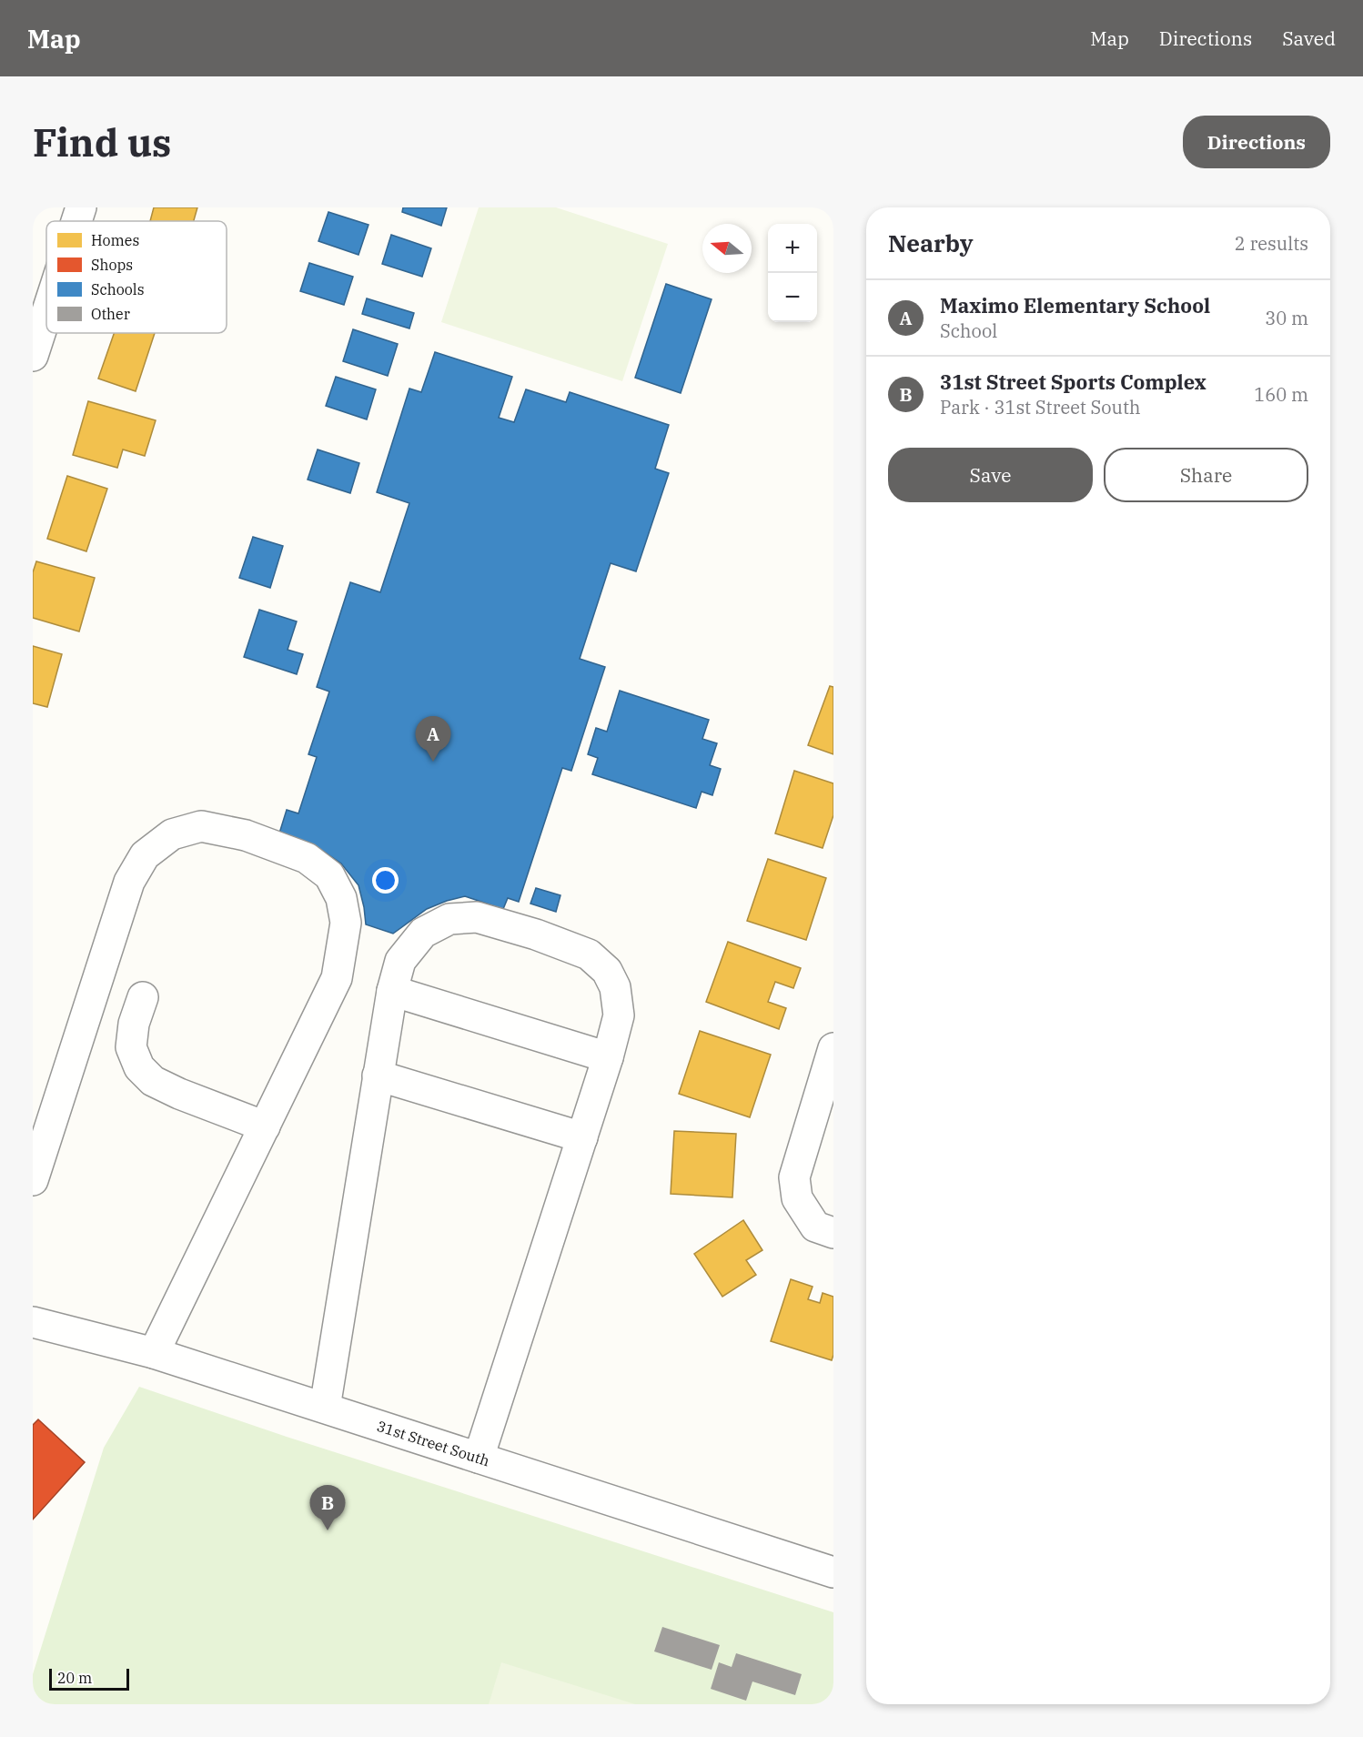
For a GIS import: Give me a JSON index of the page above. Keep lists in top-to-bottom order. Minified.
{"streets":{"street":["31st Street South"]},"legend":["Homes","Shops","Schools","Other"],"scale_bar":"20 m","north":"left","page":{"header":"Map","nav":["Map","Directions","Saved"],"buttons":["Directions",["Save","Share"]],"title":"Find us","heading":["Nearby","2 results"],"map_buttons":["+","−"],"list":[{"mark":"A","name":"Maximo Elementary School","note":"School","value":"30 m"},{"mark":"B","name":"31st Street Sports Complex","note":"Park · 31st Street South","value":"160 m"}],"pins":["A","B"],"scale":"20 m"}}
